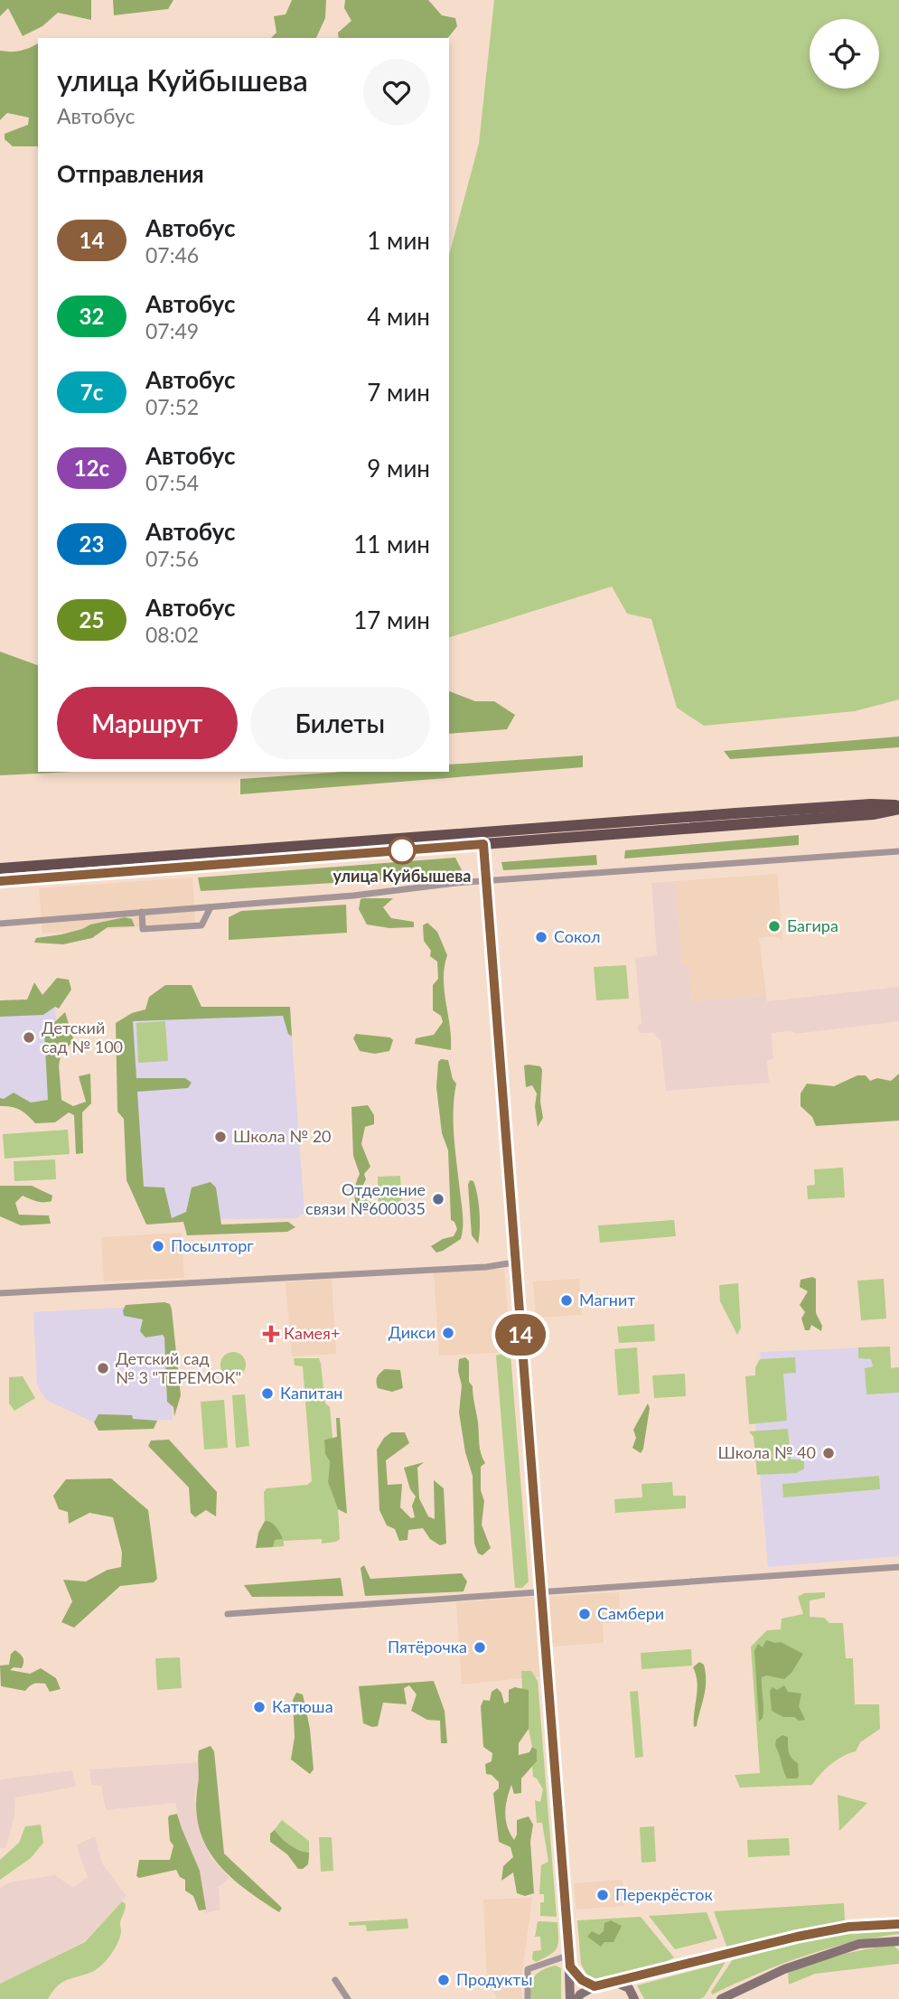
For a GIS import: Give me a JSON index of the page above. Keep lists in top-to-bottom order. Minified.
{"places":{"other":["улица Куйбышева","Багира","Сокол","Детский сад № 100","Школа № 20","Отделение связи №600035","Посылторг","Магнит","Дикси","Детский сад № 3 \"ТЕРЕМОК\"","Капитан","Школа № 40","Самбери","Пятёрочка","Катюша","Перекрёсток","Продукты"],"health":["Камея+"]},"lines":["bus line 14"],"page":{"on_map":"14","heading":[["улица Куйбышева","Автобус"],"Отправления"],"list":[{"mark":"14","name":"Автобус","note":"07:46","value":"1 мин"},{"mark":"32","name":"Автобус","note":"07:49","value":"4 мин"},{"mark":"7с","name":"Автобус","note":"07:52","value":"7 мин"},{"mark":"12с","name":"Автобус","note":"07:54","value":"9 мин"},{"mark":"23","name":"Автобус","note":"07:56","value":"11 мин"},{"mark":"25","name":"Автобус","note":"08:02","value":"17 мин"}],"buttons":["Маршрут","Билеты"]}}
